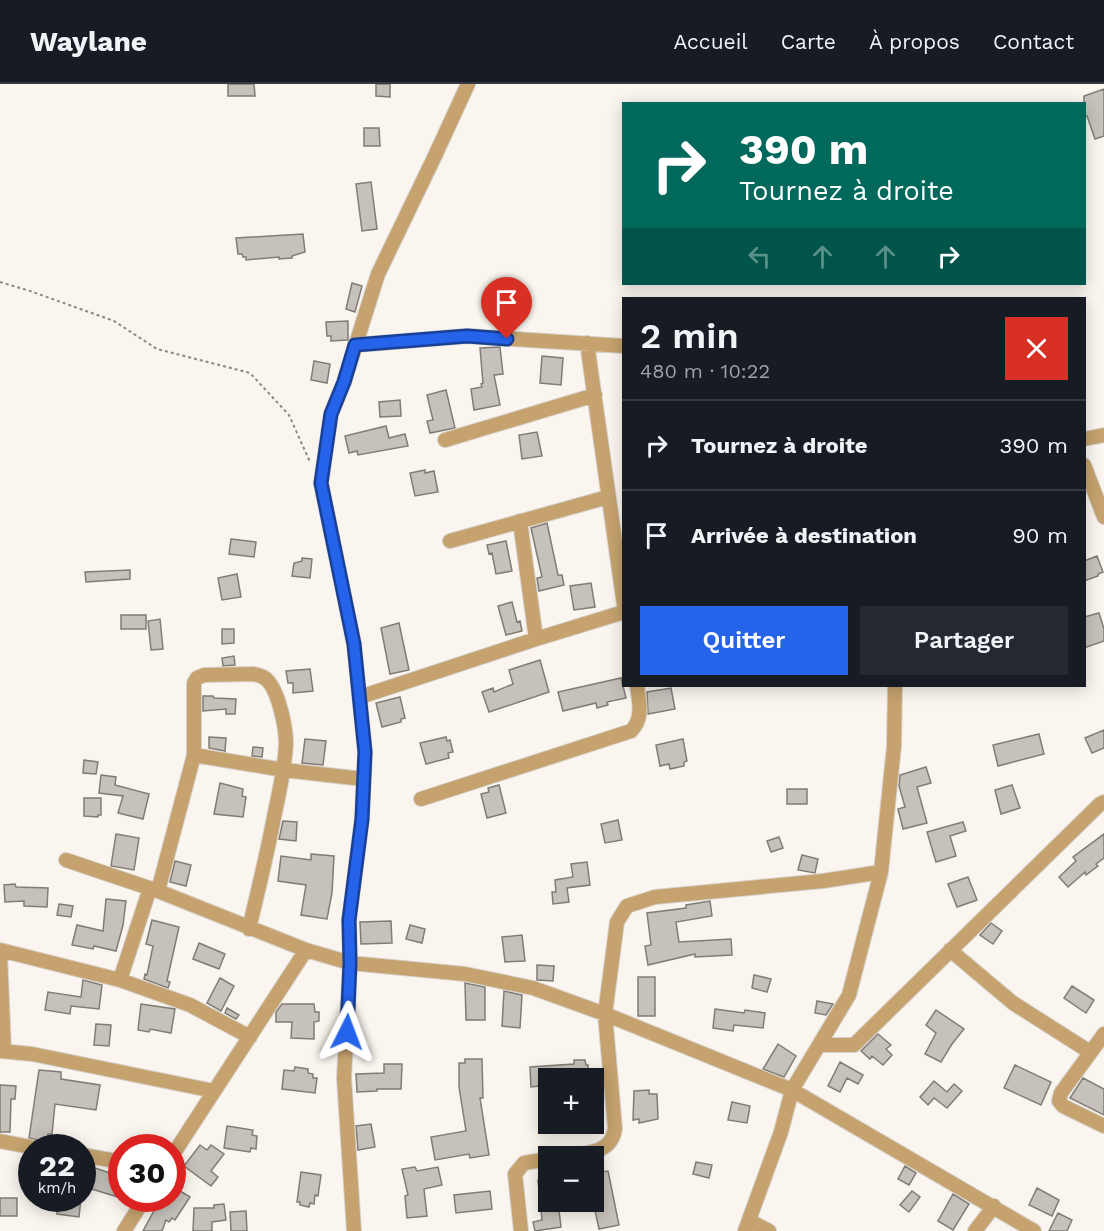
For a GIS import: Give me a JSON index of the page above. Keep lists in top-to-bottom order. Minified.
{"page":{"header":"Waylane","nav":["Accueil","Carte","À propos","Contact"],"turn":["390 m","Tournez à droite"],"heading":["2 min","480 m · 10:22"],"list":[{"name":"Tournez à droite","value":"390 m"},{"name":"Arrivée à destination","value":"90 m"}],"buttons":["Quitter","Partager"],"map_buttons":["+","−"],"speed":"22 km/h","limit":"30"}}
